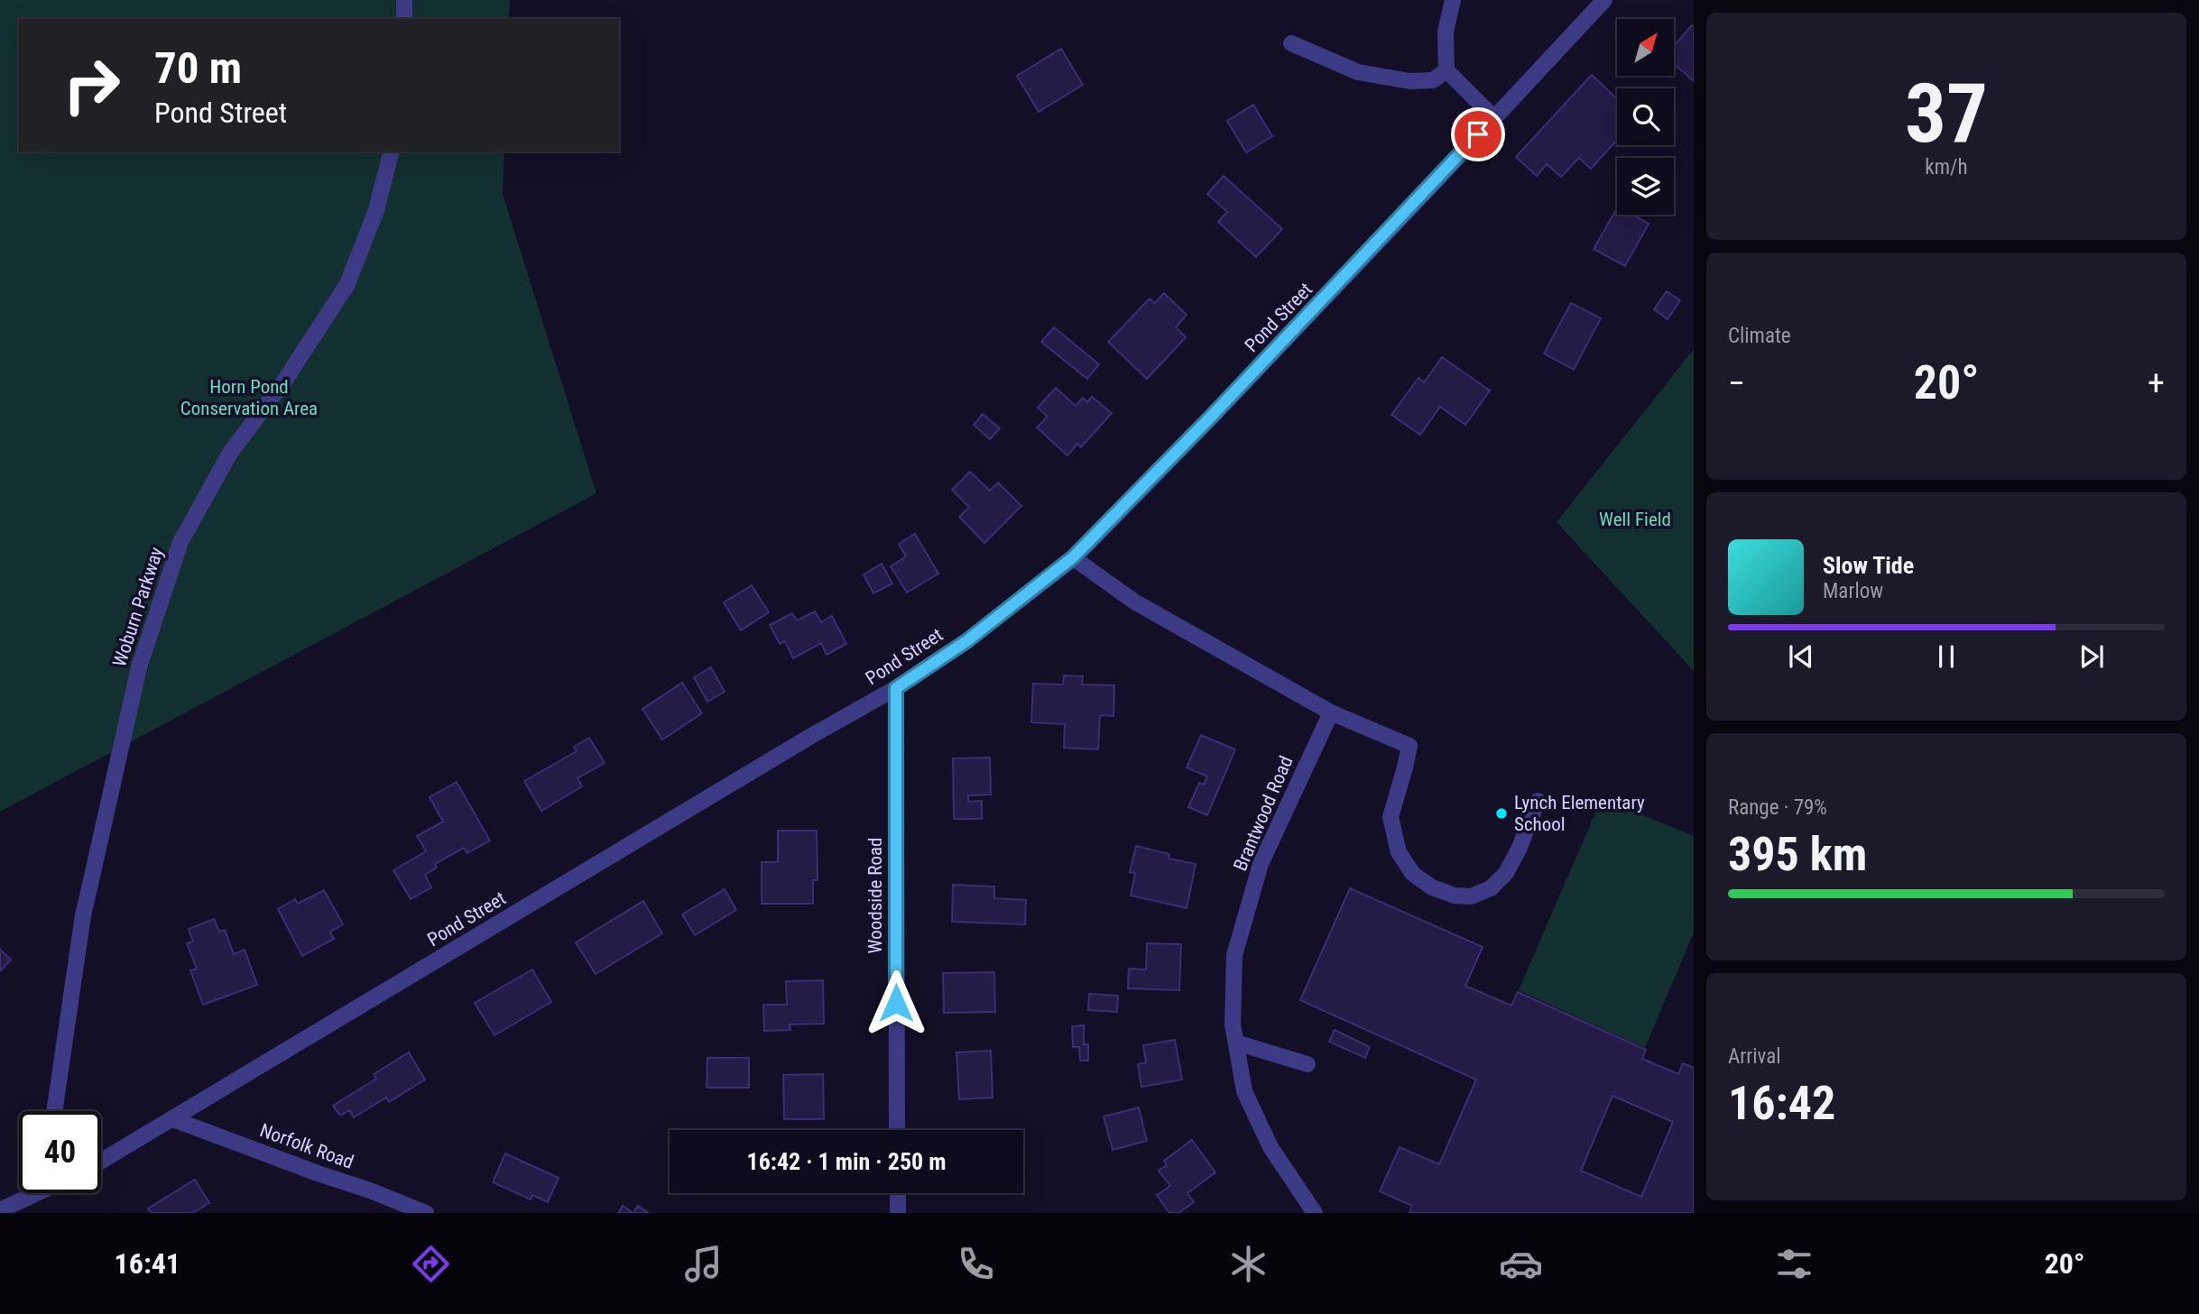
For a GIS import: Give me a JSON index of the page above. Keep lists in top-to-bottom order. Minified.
{"streets":{"street":["Pond Street","Woburn Parkway","Brantwood Road","Woodside Road","Norfolk Road"]},"crossings":[["Pond Street","Woodside Road"],["Pond Street","Norfolk Road"]],"parks":["Horn Pond Conservation Area","Well Field"],"places":["Lynch Elementary School"],"north":"top right","page":{"tile":[["37","km/h"],"Climate",["Range · 79%","395 km"],["Arrival","16:42"]],"turn":["70 m","Pond Street"],"heat":["−","20°","+"],"song":["Slow Tide","Marlow"],"limit":"40","trip":"16:42 · 1 min · 250 m","tabs":["16:41","20°"]}}
